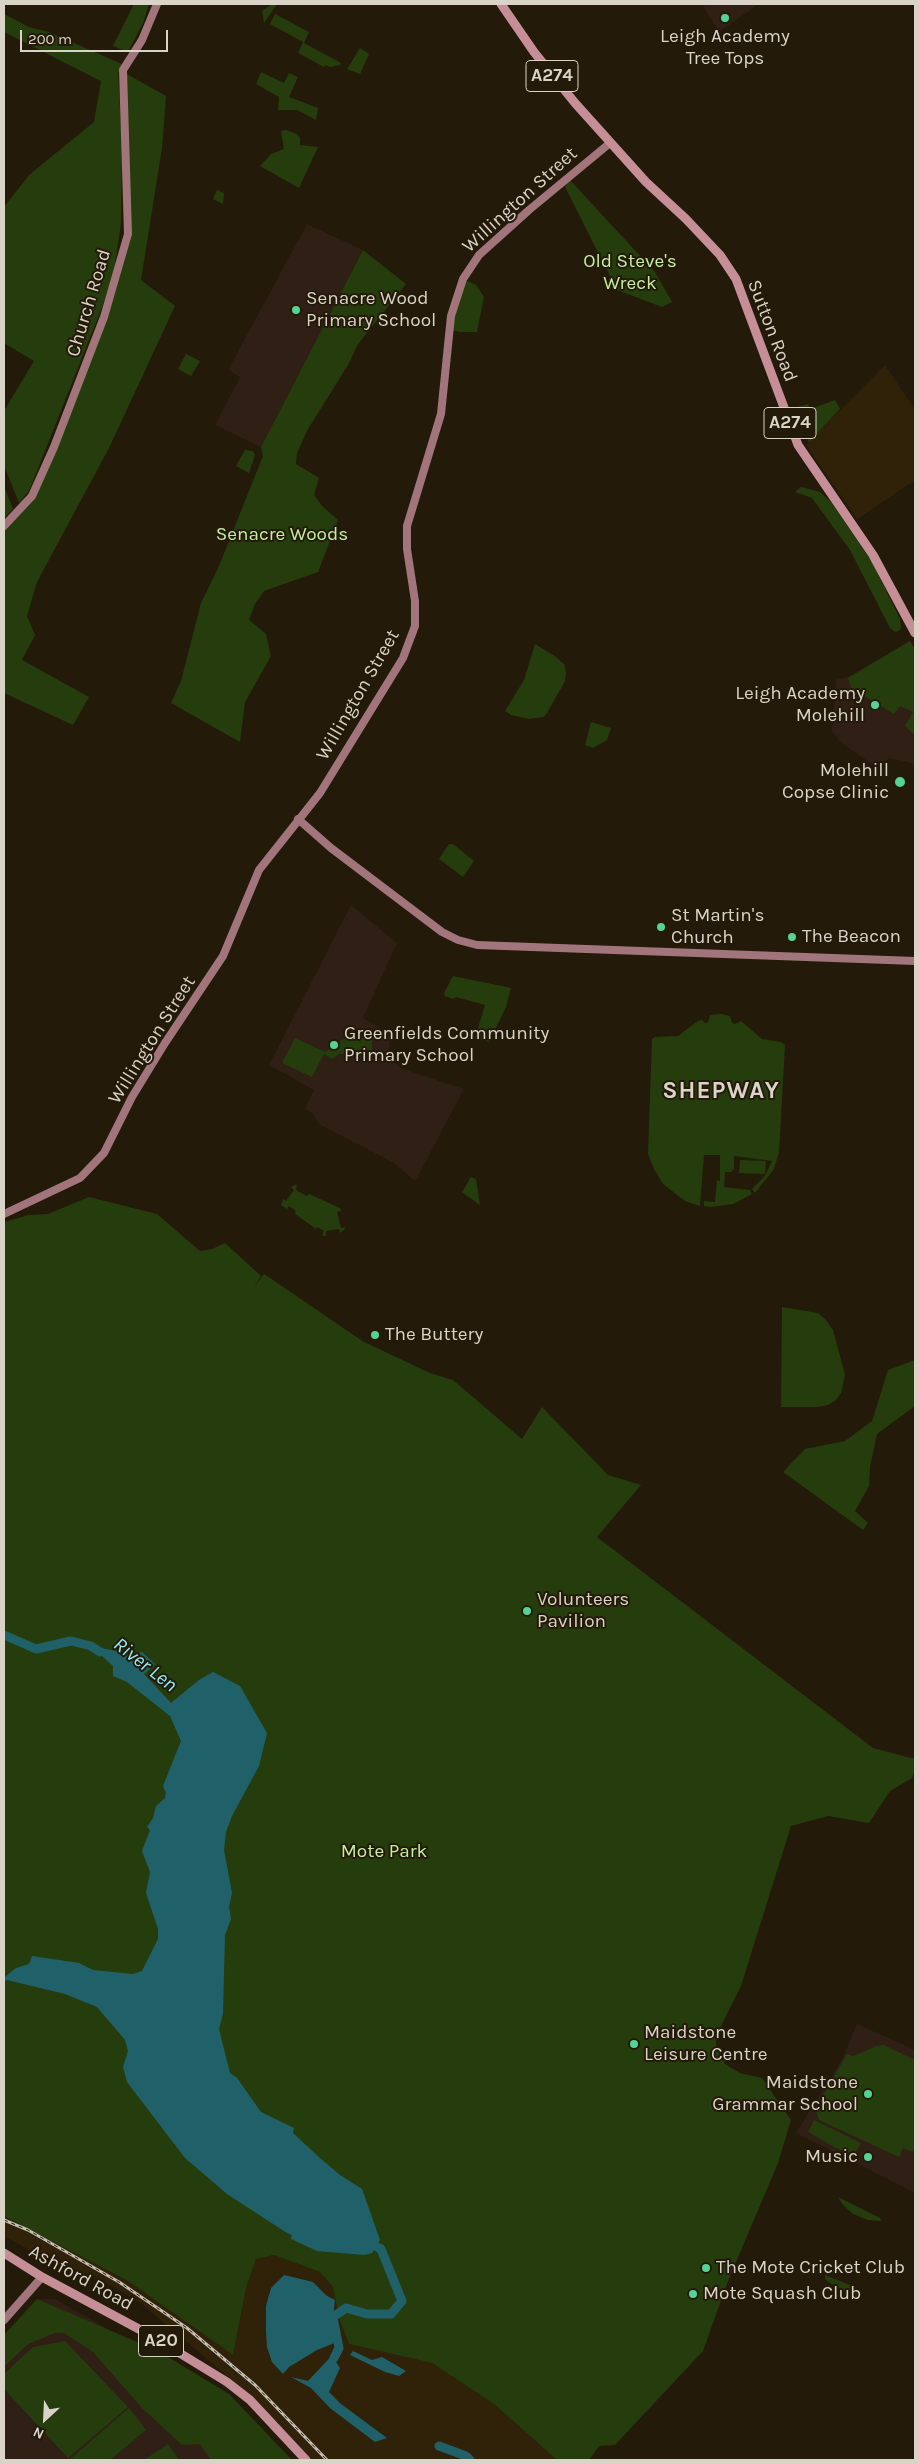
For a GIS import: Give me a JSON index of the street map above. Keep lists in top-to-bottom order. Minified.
{"streets":{"main road":["A274","Sutton Road","Ashford Road","A20"],"street":["Willington Street","Church Road"]},"crossings":[["A274","Willington Street"],["A274","Sutton Road"],["Willington Street","Sutton Road"]],"districts":["SHEPWAY"],"water":["River Len"],"parks":["Old Steve's Wreck","Senacre Woods","Mote Park"],"places":["Leigh Academy Tree Tops","Senacre Wood Primary School","Leigh Academy Molehill","Molehill Copse Clinic","St Martin's Church","The Beacon","Greenfields Community Primary School","The Buttery","Volunteers Pavilion","Maidstone Leisure Centre","Maidstone Grammar School","Music","The Mote Cricket Club","Mote Squash Club"],"scale_bar":"200 m","north":"bottom left"}
